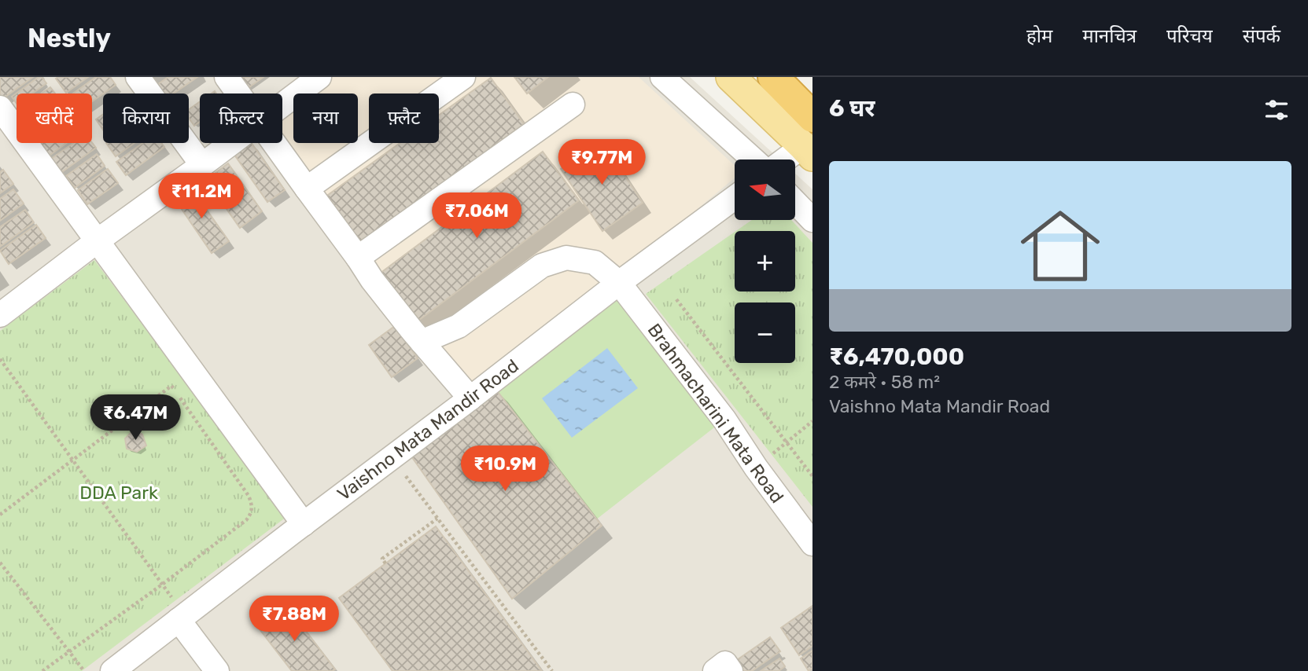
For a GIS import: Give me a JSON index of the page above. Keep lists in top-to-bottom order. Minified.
{"streets":{"street":["Brahmacharini Mata Road","Vaishno Mata Mandir Road"]},"crossings":[["Brahmacharini Mata Road","Vaishno Mata Mandir Road"]],"parks":["DDA Park"],"north":"left","page":{"header":"Nestly","nav":["होम","मानचित्र","परिचय","संपर्क"],"heading":"6 घर","chip":["खरीदें","किराया","फ़िल्टर","नया","फ़्लैट"],"price":["₹9.77M","₹11.2M","₹7.06M","₹6.47M","₹10.9M","₹7.88M"],"list":[{"name":"₹6,470,000","note":"2 कमरे · 58 m² · Vaishno Mata Mandir Road"}],"map_buttons":["+","−"]}}
